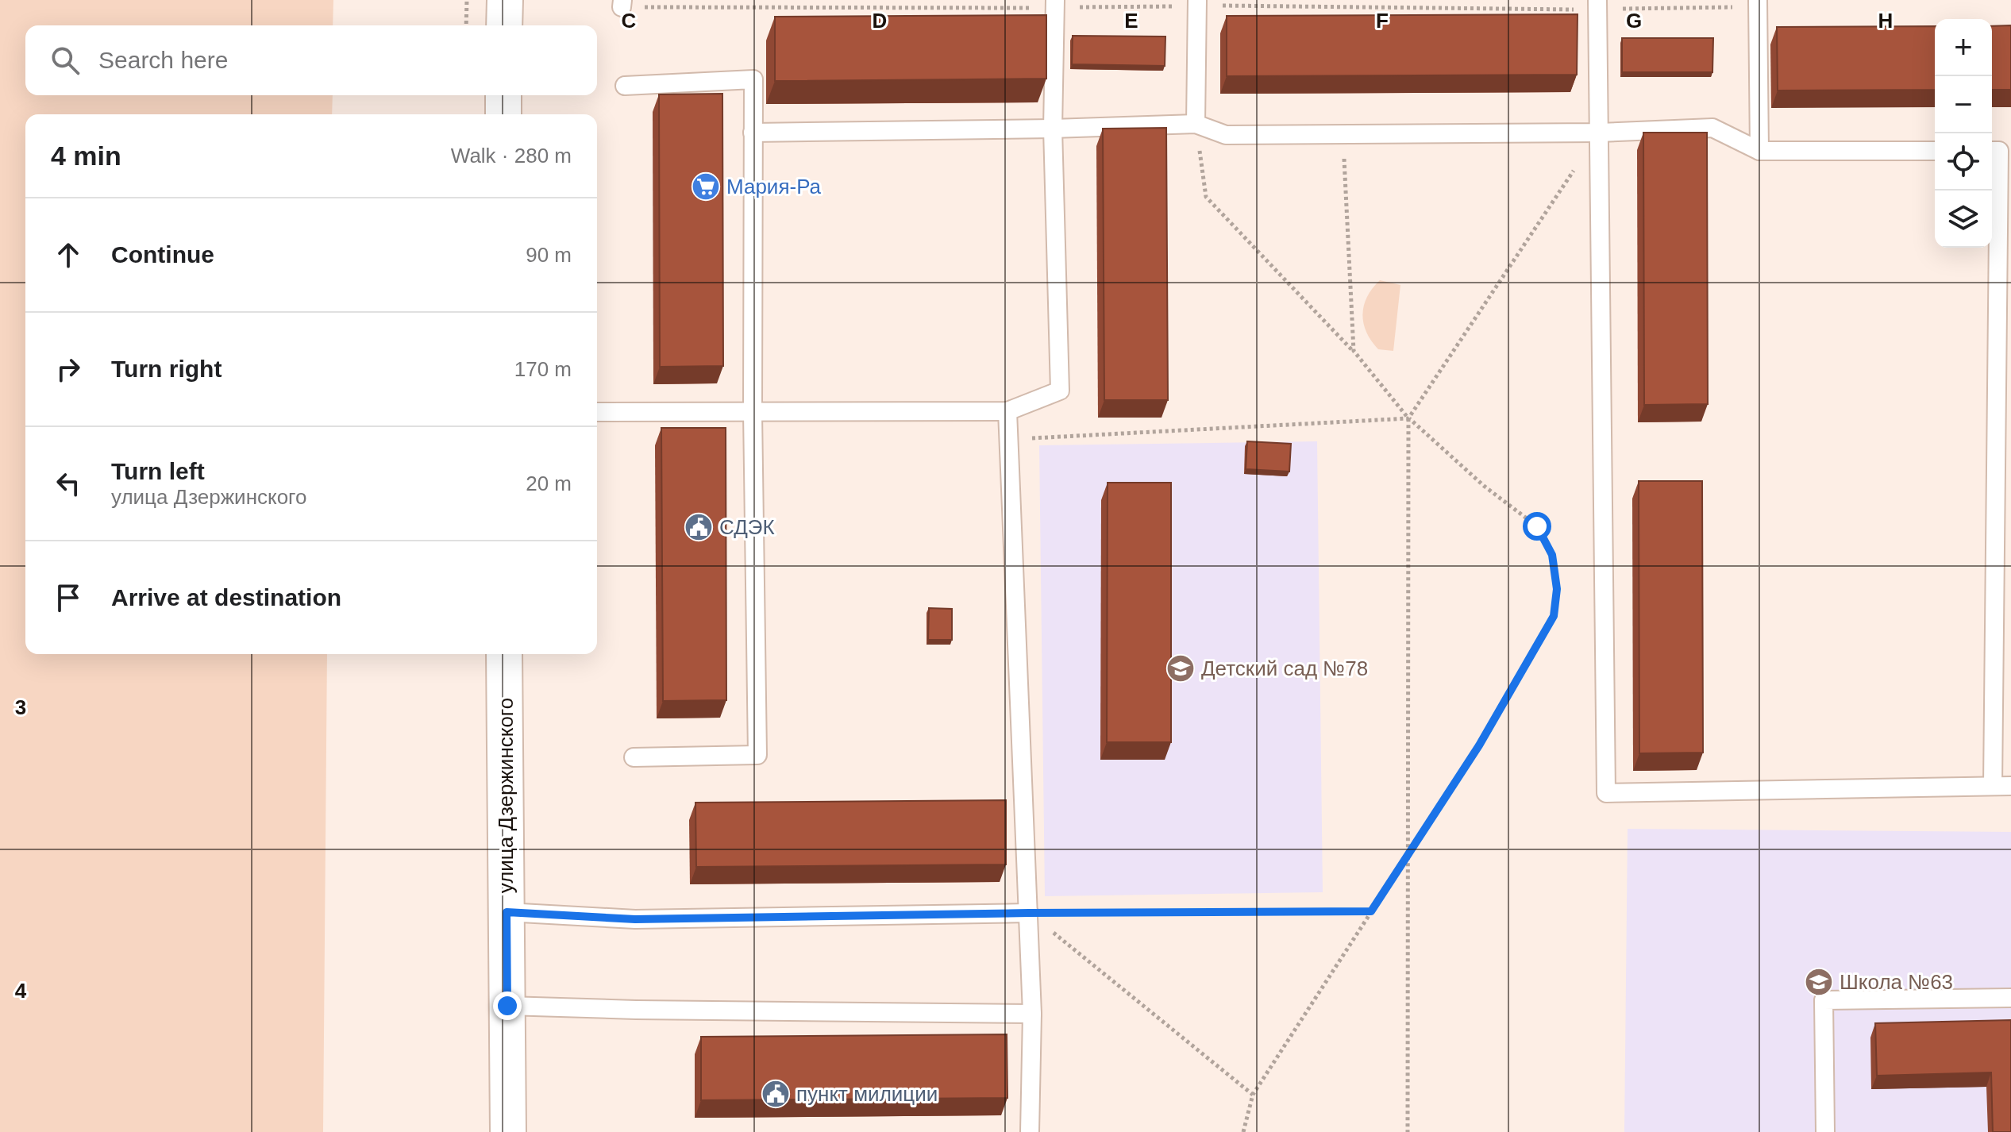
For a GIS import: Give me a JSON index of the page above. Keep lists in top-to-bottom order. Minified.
{"streets":{"main road":["улица Дзержинского"]},"places":{"supermarket":["Мария-Ра"],"public building":["СДЭК","пункт милиции"],"school or university":["Детский сад №78","Школа №63"]},"page":{"map_buttons":["+","−"],"search":"Search here","heading":["4 min","Walk · 280 m"],"list":[["Continue","90 m"],["Turn right","170 m"],["Turn left","улица Дзержинского","20 m"],"Arrive at destination"]},"grid":{"columns":["C","D","E","F","G","H"],"rows":["3","4"]}}
